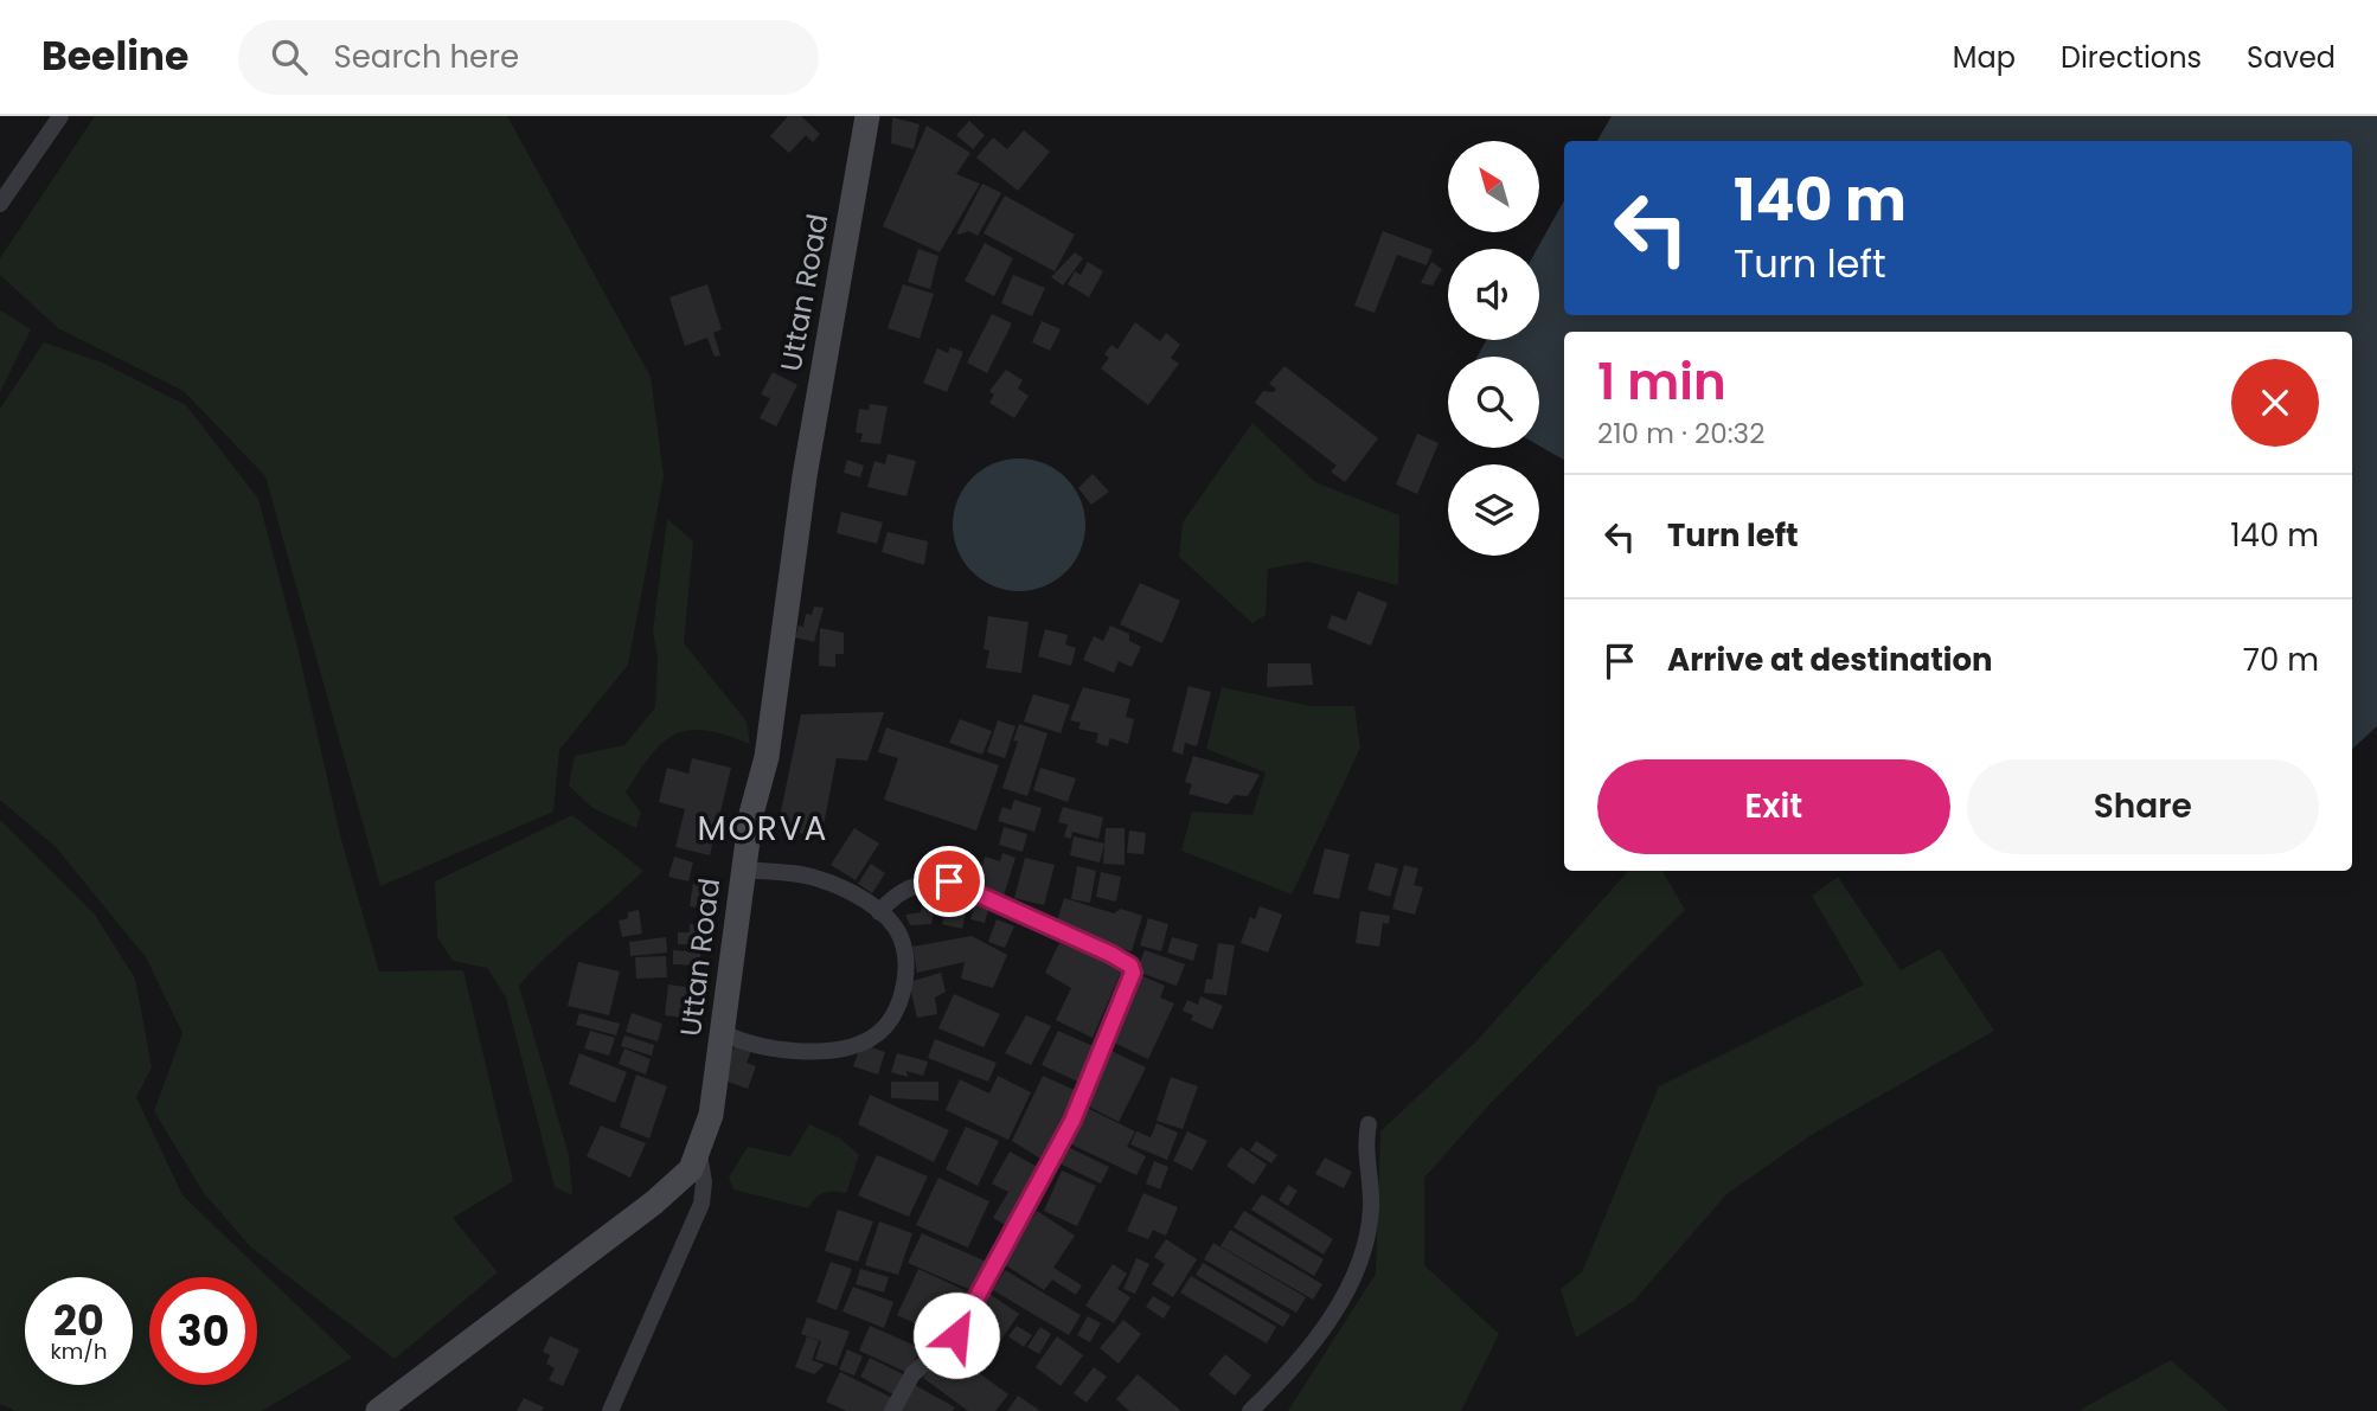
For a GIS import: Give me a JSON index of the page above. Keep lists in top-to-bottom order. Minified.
{"streets":{"main road":["Uttan Road"]},"districts":["MORVA"],"north":"top left","page":{"header":"Beeline","search":"Search here","nav":["Map","Directions","Saved"],"turn":["140 m","Turn left"],"heading":["1 min","210 m · 20:32"],"list":[{"name":"Turn left","value":"140 m"},{"name":"Arrive at destination","value":"70 m"}],"buttons":["Exit","Share"],"speed":"20 km/h","limit":"30"}}
